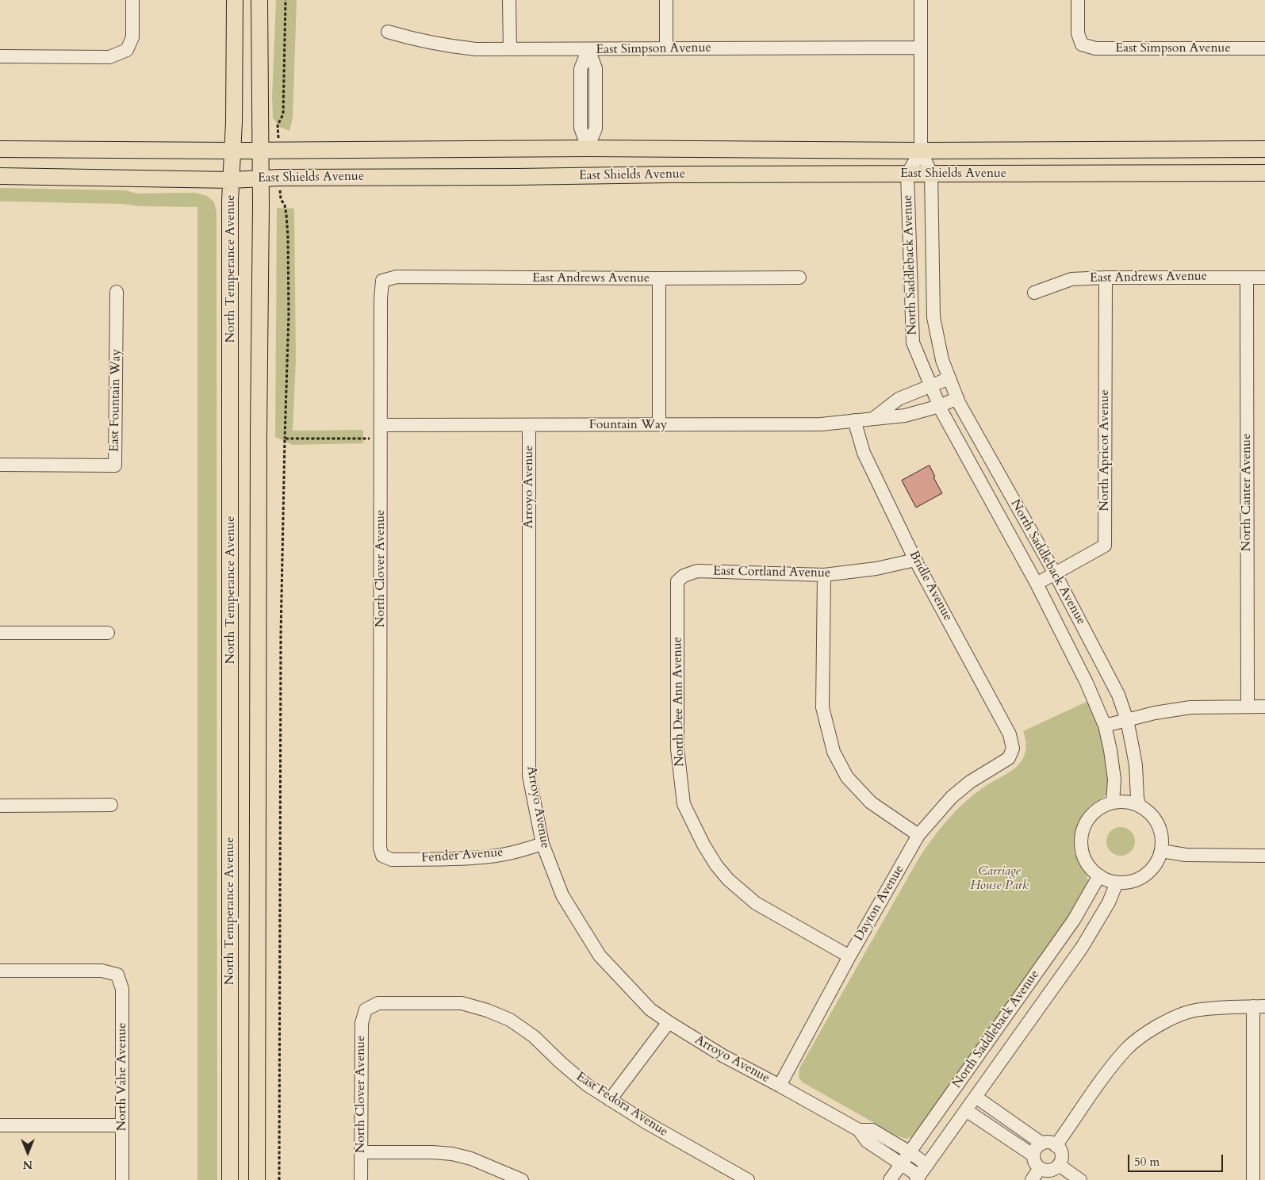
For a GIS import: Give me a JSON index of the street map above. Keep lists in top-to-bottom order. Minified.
{"streets":{"main road":["East Shields Avenue","North Temperance Avenue"],"street":["East Simpson Avenue","North Saddleback Avenue","East Andrews Avenue","East Fountain Way","Fountain Way","North Apricot Avenue","Arroyo Avenue","North Canter Avenue","North Clover Avenue","East Cortland Avenue","Bridle Avenue","North Dee Ann Avenue","Fender Avenue","Dayton Avenue","North Vahe Avenue","East Fedora Avenue"]},"crossings":[["East Shields Avenue","North Saddleback Avenue"],["East Shields Avenue","North Temperance Avenue"],["North Saddleback Avenue","Fountain Way"],["North Saddleback Avenue","North Apricot Avenue"],["North Saddleback Avenue","Arroyo Avenue"],["East Andrews Avenue","North Apricot Avenue"],["East Andrews Avenue","North Canter Avenue"],["East Andrews Avenue","North Clover Avenue"],["Fountain Way","Arroyo Avenue"],["Fountain Way","North Clover Avenue"],["Fountain Way","Bridle Avenue"],["Arroyo Avenue","Fender Avenue"],["Arroyo Avenue","Dayton Avenue"],["North Clover Avenue","Fender Avenue"],["North Clover Avenue","East Fedora Avenue"],["East Cortland Avenue","Bridle Avenue"],["East Cortland Avenue","North Dee Ann Avenue"],["Bridle Avenue","Dayton Avenue"],["North Dee Ann Avenue","Dayton Avenue"]],"parks":["Carriage House Park"],"scale_bar":"50 m","north":"bottom"}
